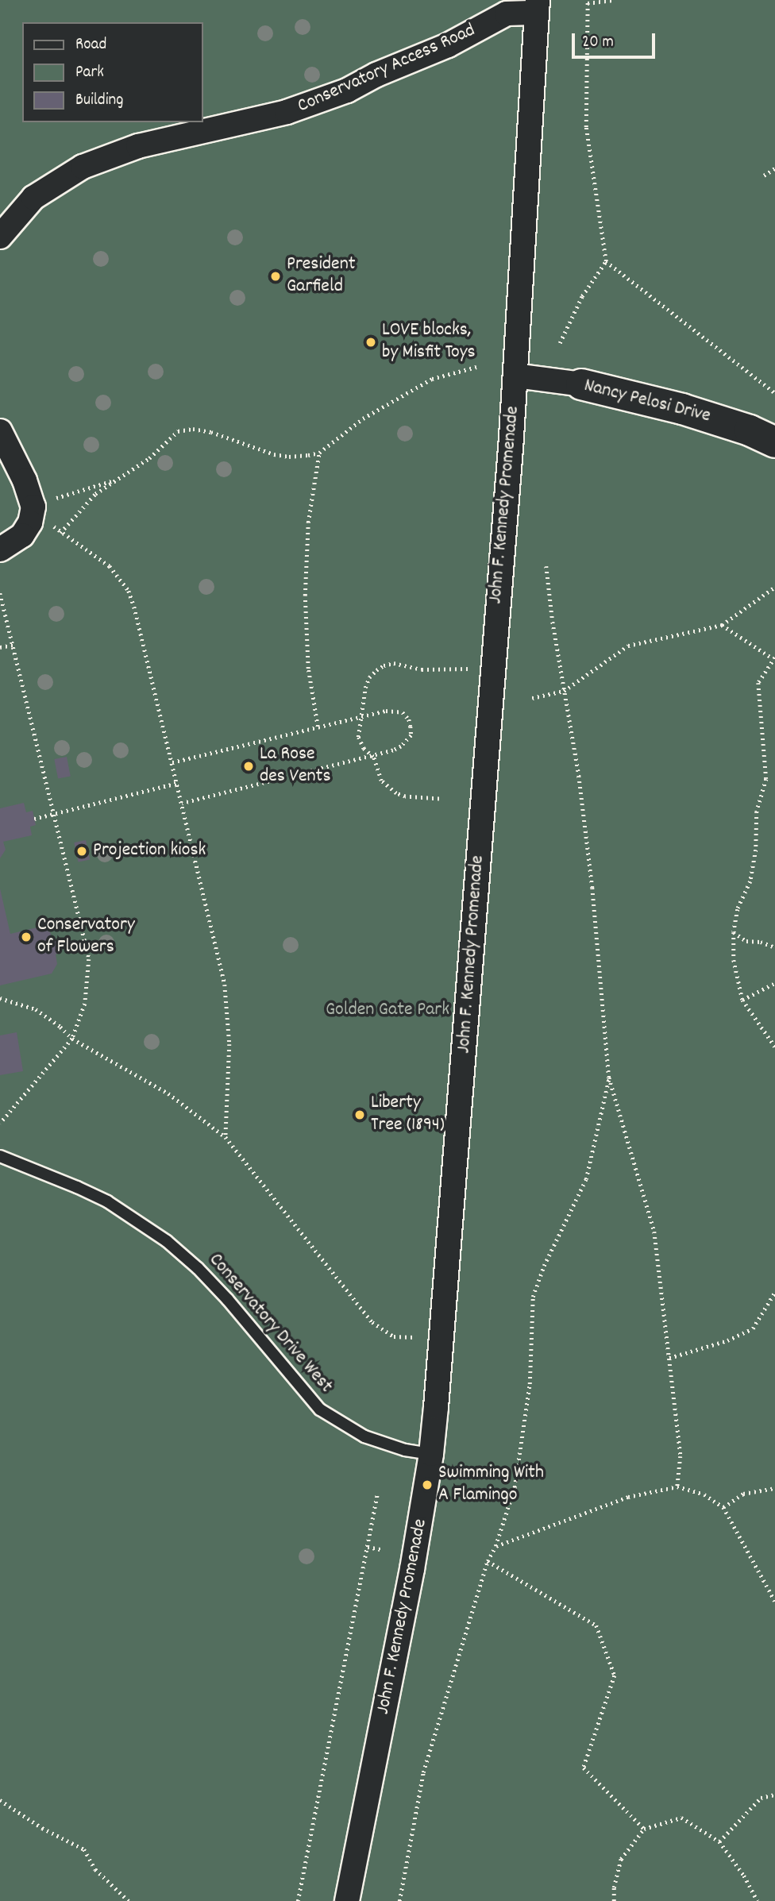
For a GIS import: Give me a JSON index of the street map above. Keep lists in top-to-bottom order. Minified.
{"streets":{"street":["Conservatory Access Road","Nancy Pelosi Drive","John F. Kennedy Promenade"],"lane":["Conservatory Drive West"]},"crossings":[["Conservatory Access Road","John F. Kennedy Promenade"],["Nancy Pelosi Drive","John F. Kennedy Promenade"],["John F. Kennedy Promenade","Conservatory Drive West"]],"parks":["Golden Gate Park"],"places":["President Garfield","LOVE blocks, by Misfit Toys","La Rose des Vents","Projection kiosk","Conservatory of Flowers","Liberty Tree (1894)","Swimming With A Flamingo"],"legend":["Road","Park","Building"],"scale_bar":"20 m"}
